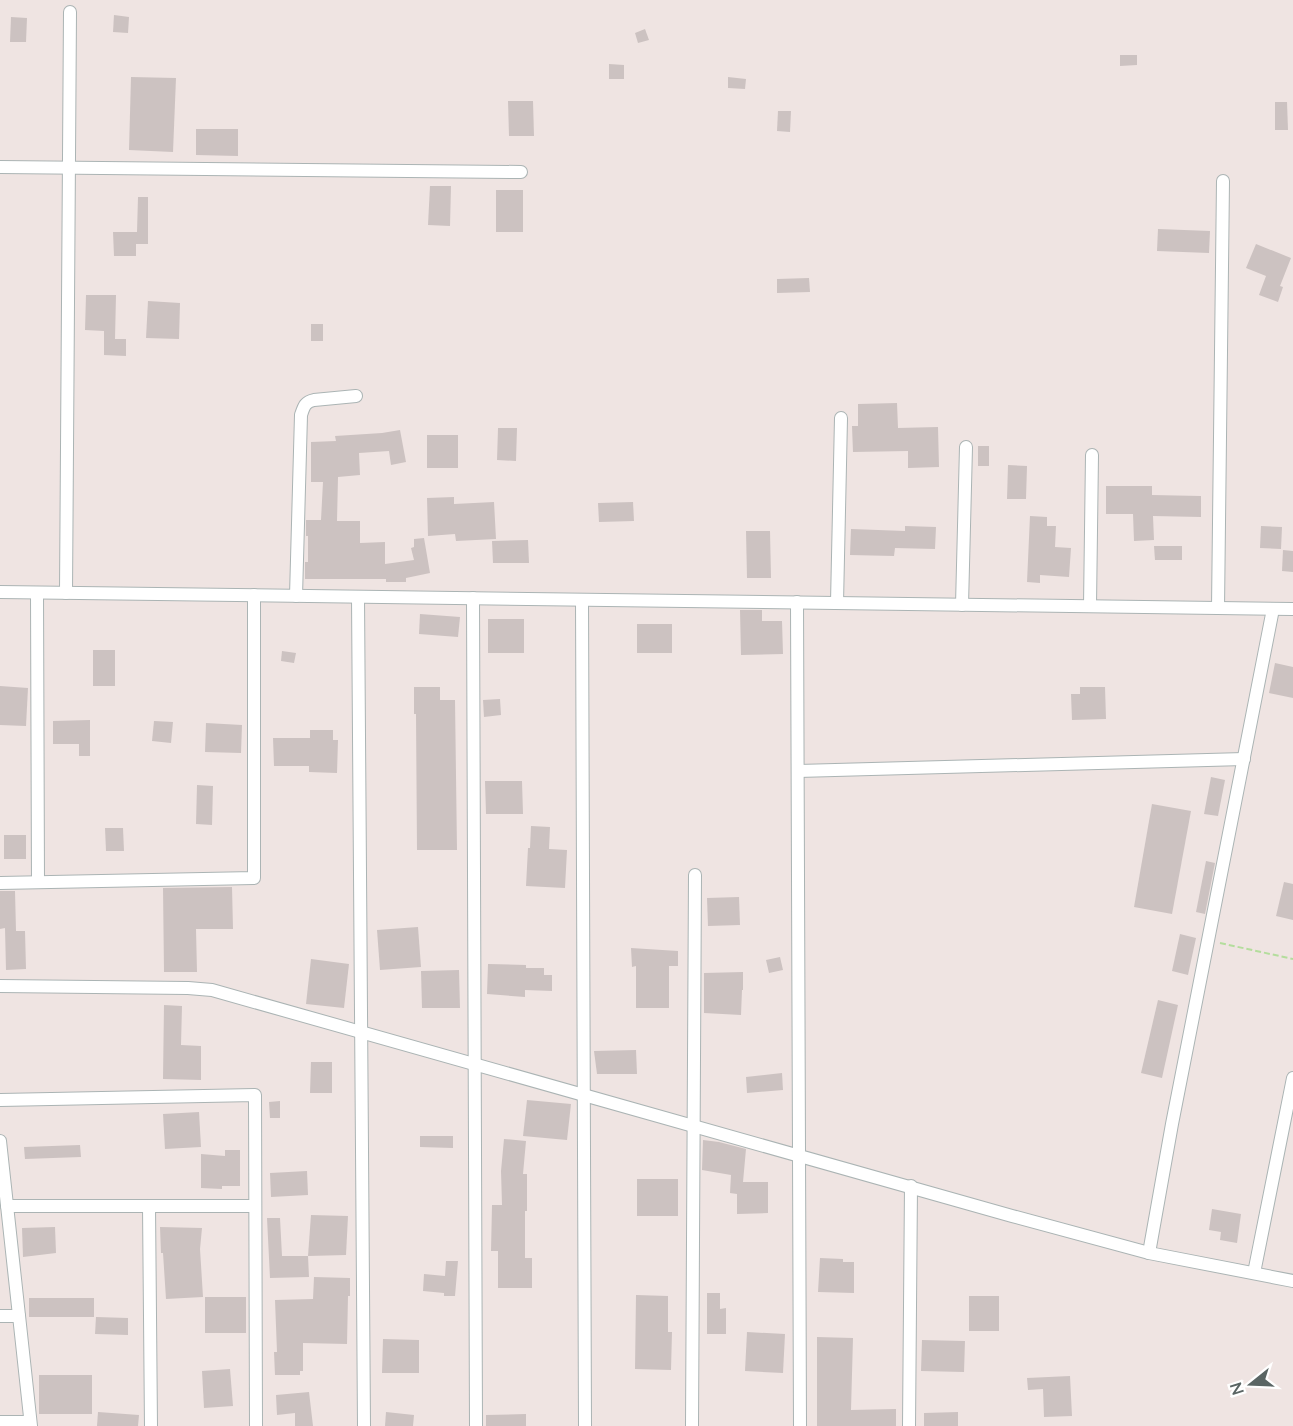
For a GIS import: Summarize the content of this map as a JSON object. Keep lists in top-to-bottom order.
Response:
{
  "north": "left"
}
